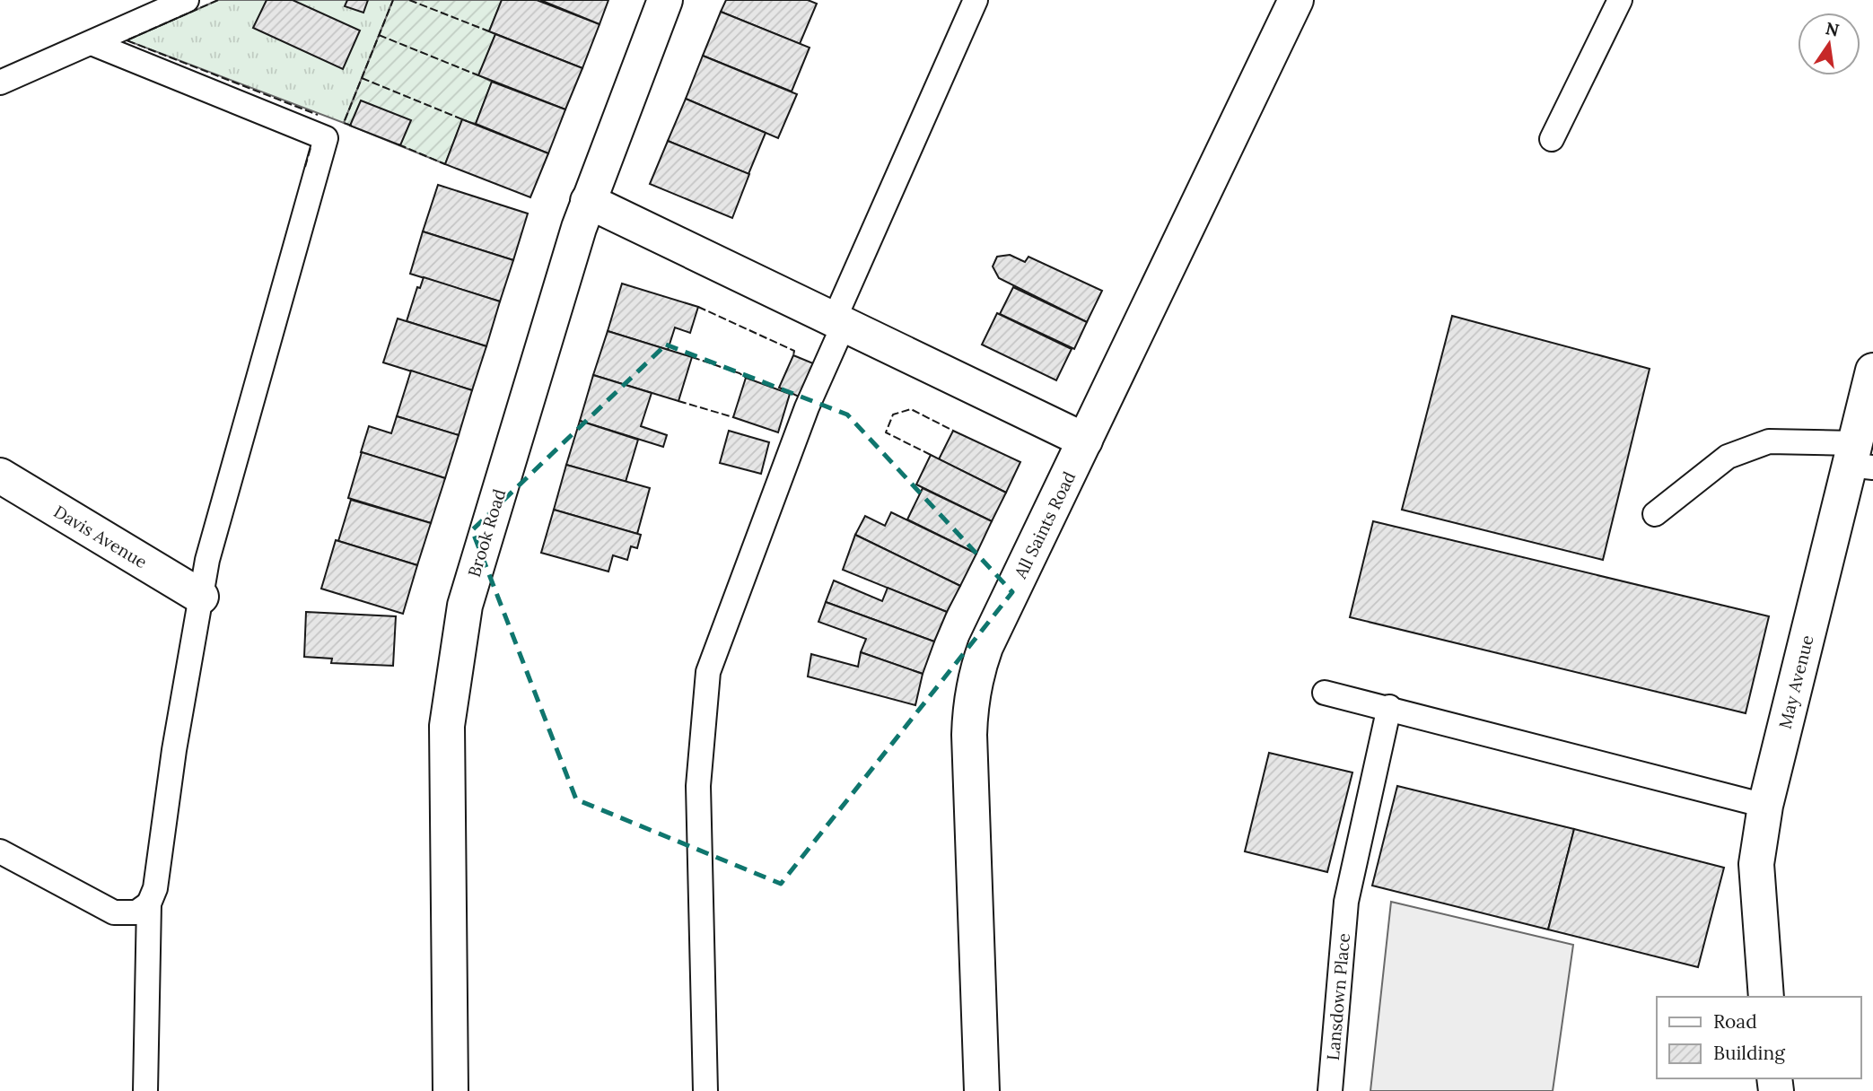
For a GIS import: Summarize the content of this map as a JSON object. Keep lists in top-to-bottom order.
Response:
{
  "streets": {
    "street": [
      "All Saints Road",
      "Brook Road",
      "Davis Avenue",
      "May Avenue"
    ],
    "lane": ["Lansdown Place"]
  },
  "legend": ["Road", "Building"],
  "north": "top"
}
